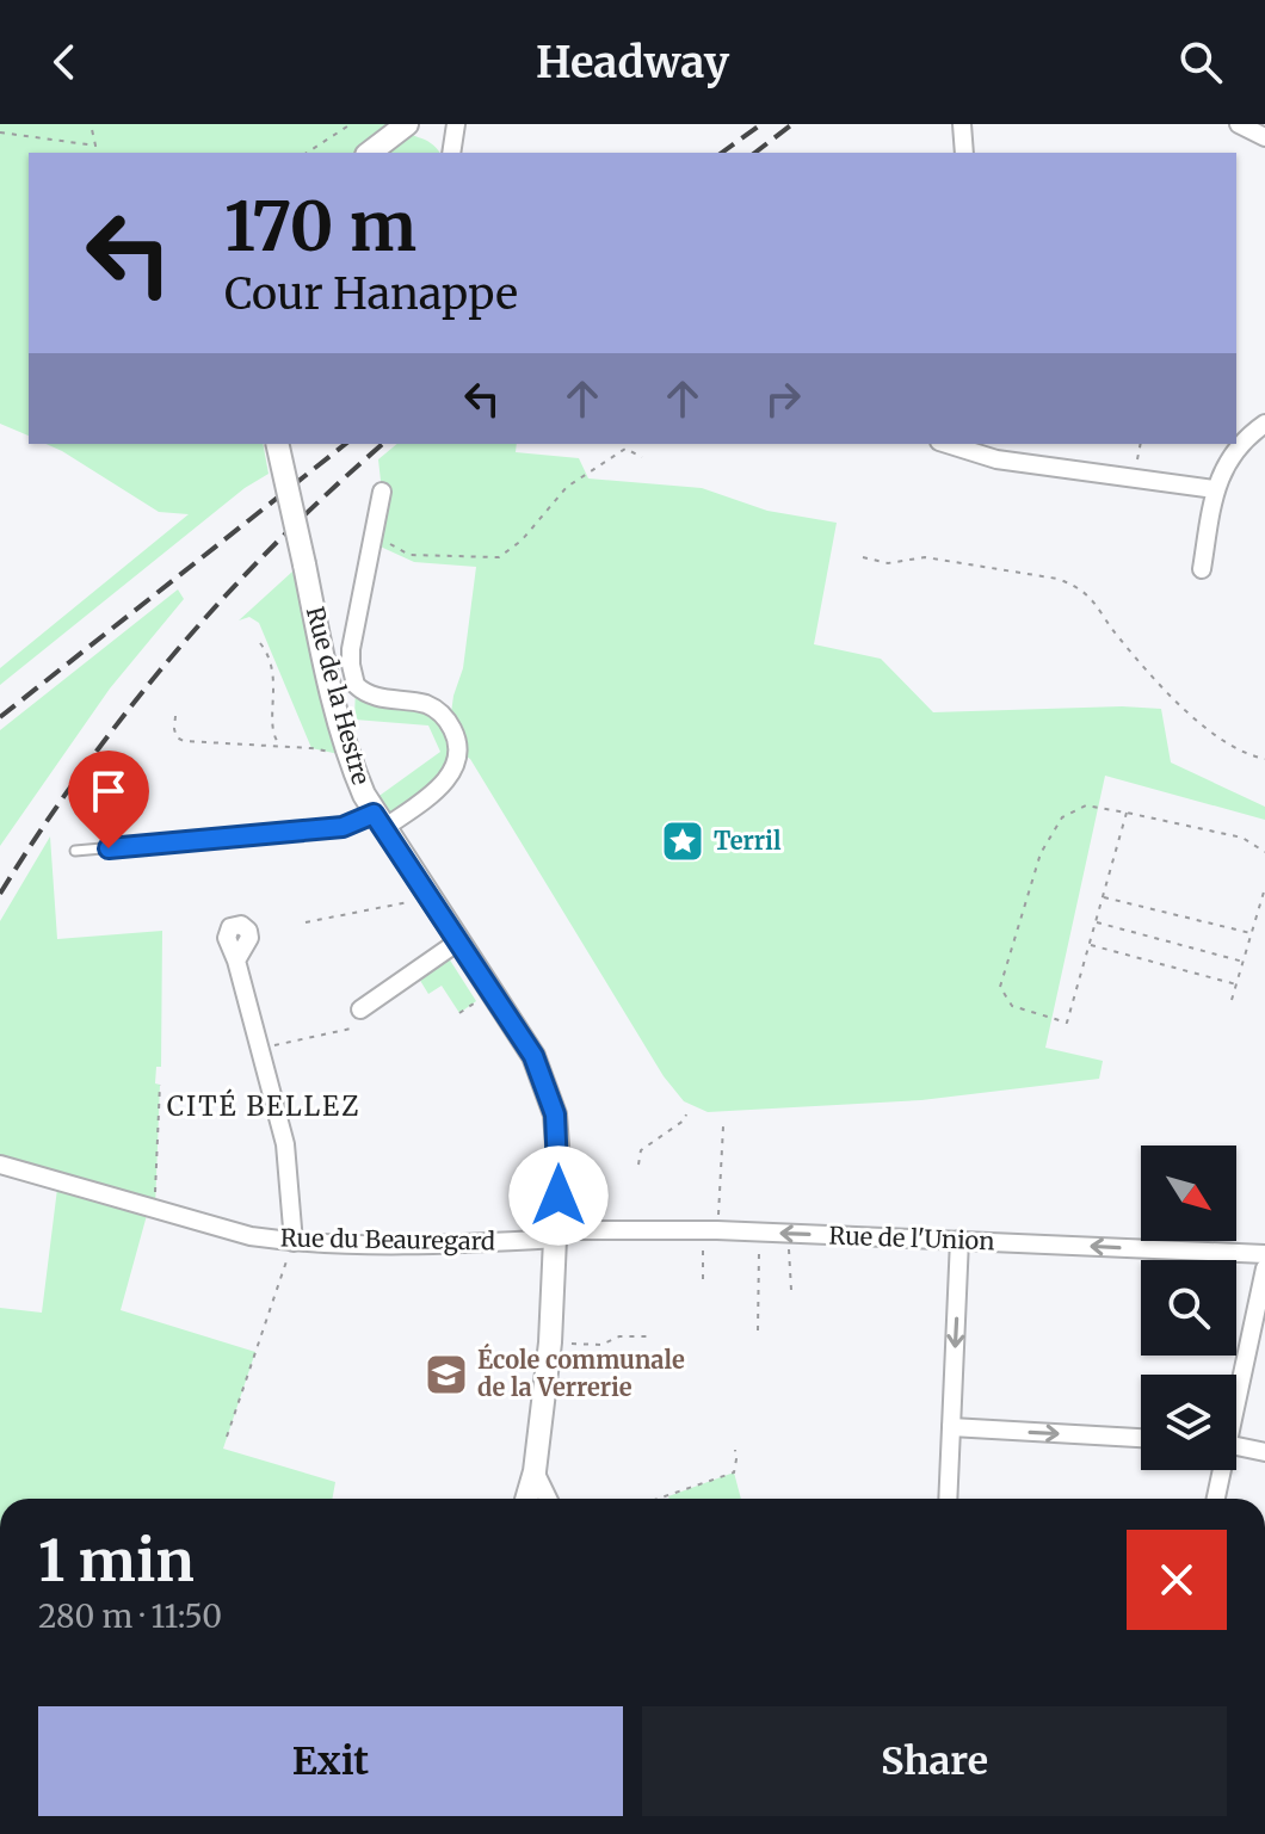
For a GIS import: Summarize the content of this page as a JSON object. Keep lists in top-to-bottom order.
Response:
{
  "streets": {
    "street": ["Rue de la Hestre", "Rue de l'Union", "Rue du Beauregard"]
  },
  "crossings": [
    ["Rue de la Hestre", "Rue de l'Union"],
    ["Rue de la Hestre", "Rue du Beauregard"],
    ["Rue de l'Union", "Rue du Beauregard"]
  ],
  "one_way": ["Rue de l'Union"],
  "districts": ["CITÉ BELLEZ"],
  "places": {
    "place": ["Terril"],
    "school or university": ["École communale de la Verrerie"]
  },
  "north": "bottom right",
  "page": {
    "header": "Headway",
    "turn": ["170 m", "Cour Hanappe"],
    "heading": ["1 min", "280 m · 11:50"],
    "buttons": ["Exit", "Share"]
  }
}
